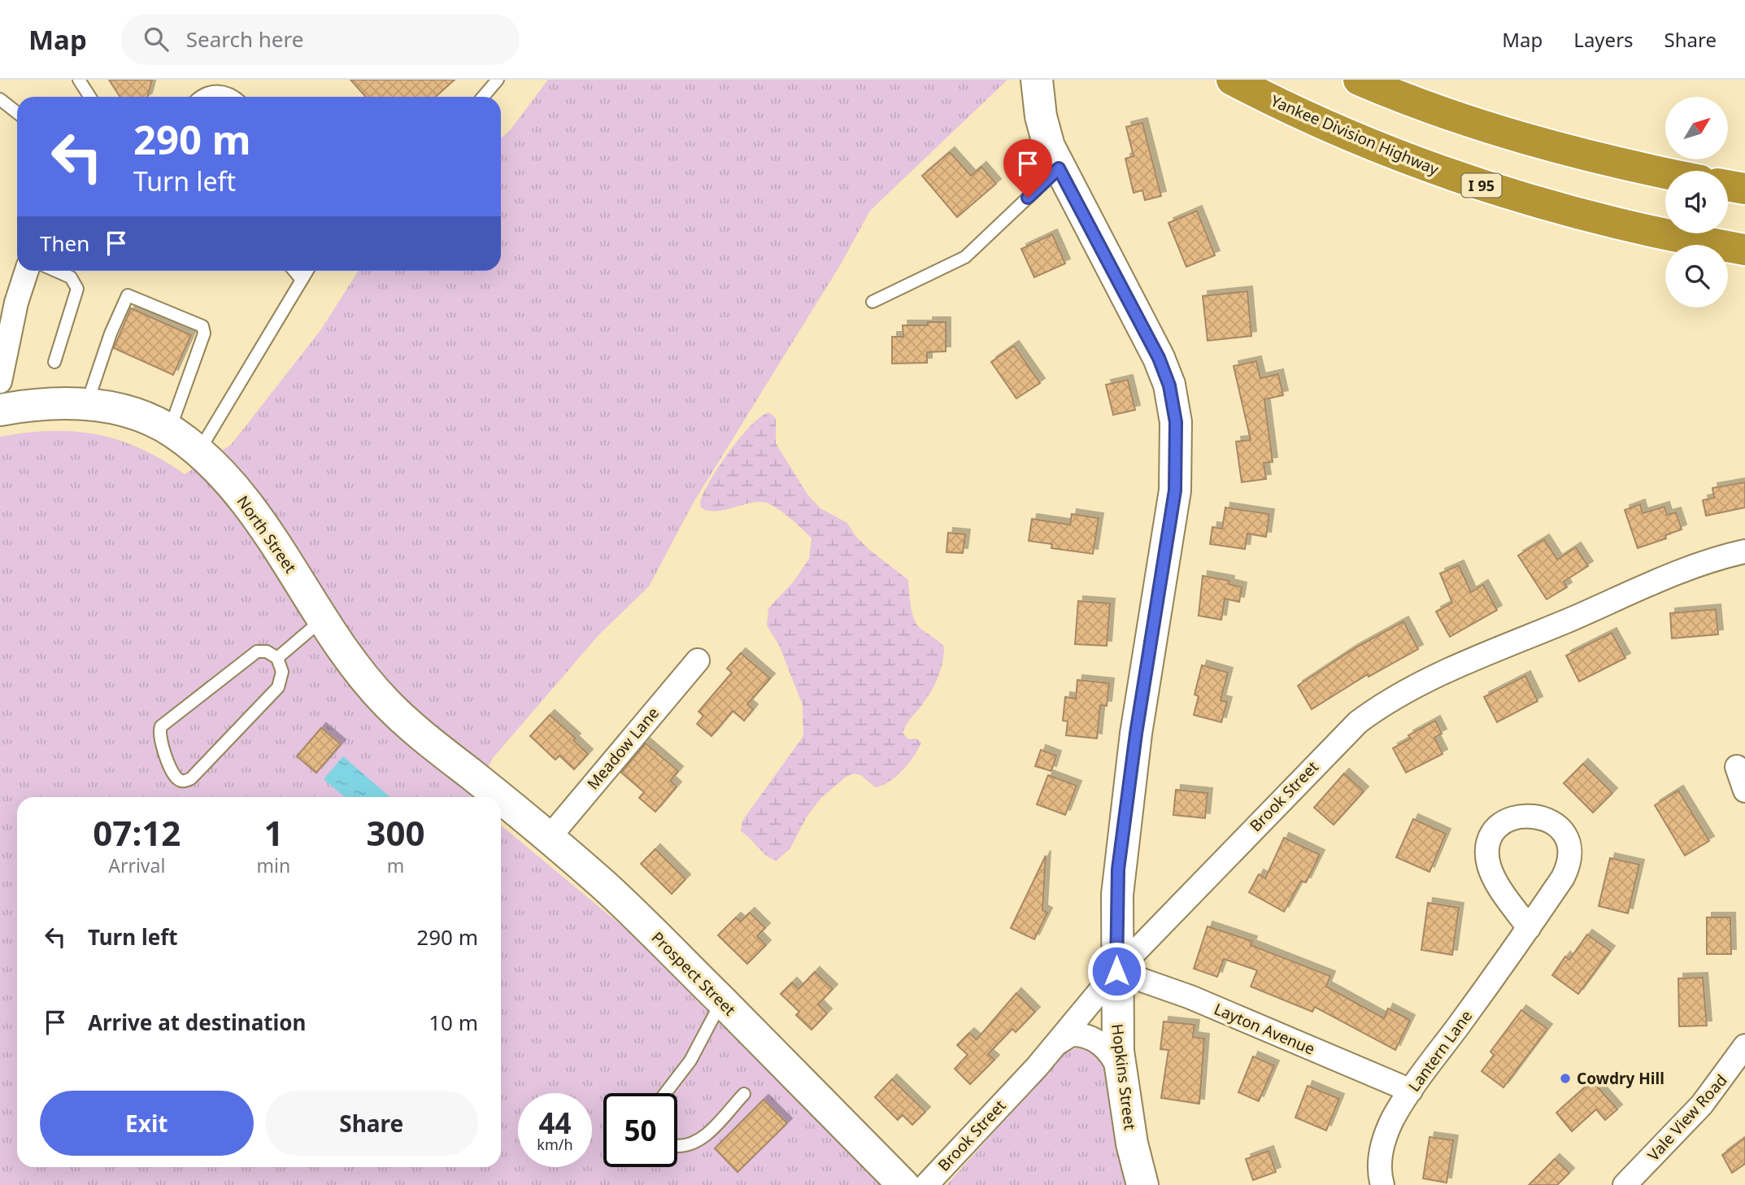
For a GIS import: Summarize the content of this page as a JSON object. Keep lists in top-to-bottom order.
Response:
{
  "streets": {
    "highway": ["Yankee Division Highway", "I 95"],
    "main road": ["North Street", "Prospect Street", "Hopkins Street"],
    "street": [
      "Meadow Lane",
      "Brook Street",
      "Layton Avenue",
      "Lantern Lane",
      "Vale View Road"
    ]
  },
  "crossings": [
    ["North Street", "Prospect Street"],
    ["Meadow Lane", "Prospect Street"],
    ["Brook Street", "Layton Avenue"],
    ["Brook Street", "Hopkins Street"],
    ["Layton Avenue", "Lantern Lane"],
    ["Layton Avenue", "Hopkins Street"]
  ],
  "places": ["Cowdry Hill"],
  "north": "top right",
  "page": {
    "header": "Map",
    "search": "Search here",
    "nav": ["Map", "Layers", "Share"],
    "turn": ["290 m", "Turn left"],
    "then": "Then",
    "eta": [
      "07:12",
      "Arrival",
      "1",
      "min",
      "300",
      "m"
    ],
    "list": [
      {
        "name": "Turn left",
        "value": "290 m"
      },
      {
        "name": "Arrive at destination",
        "value": "10 m"
      }
    ],
    "buttons": ["Exit", "Share"],
    "speed": "44 km/h",
    "limit": "50"
  }
}
